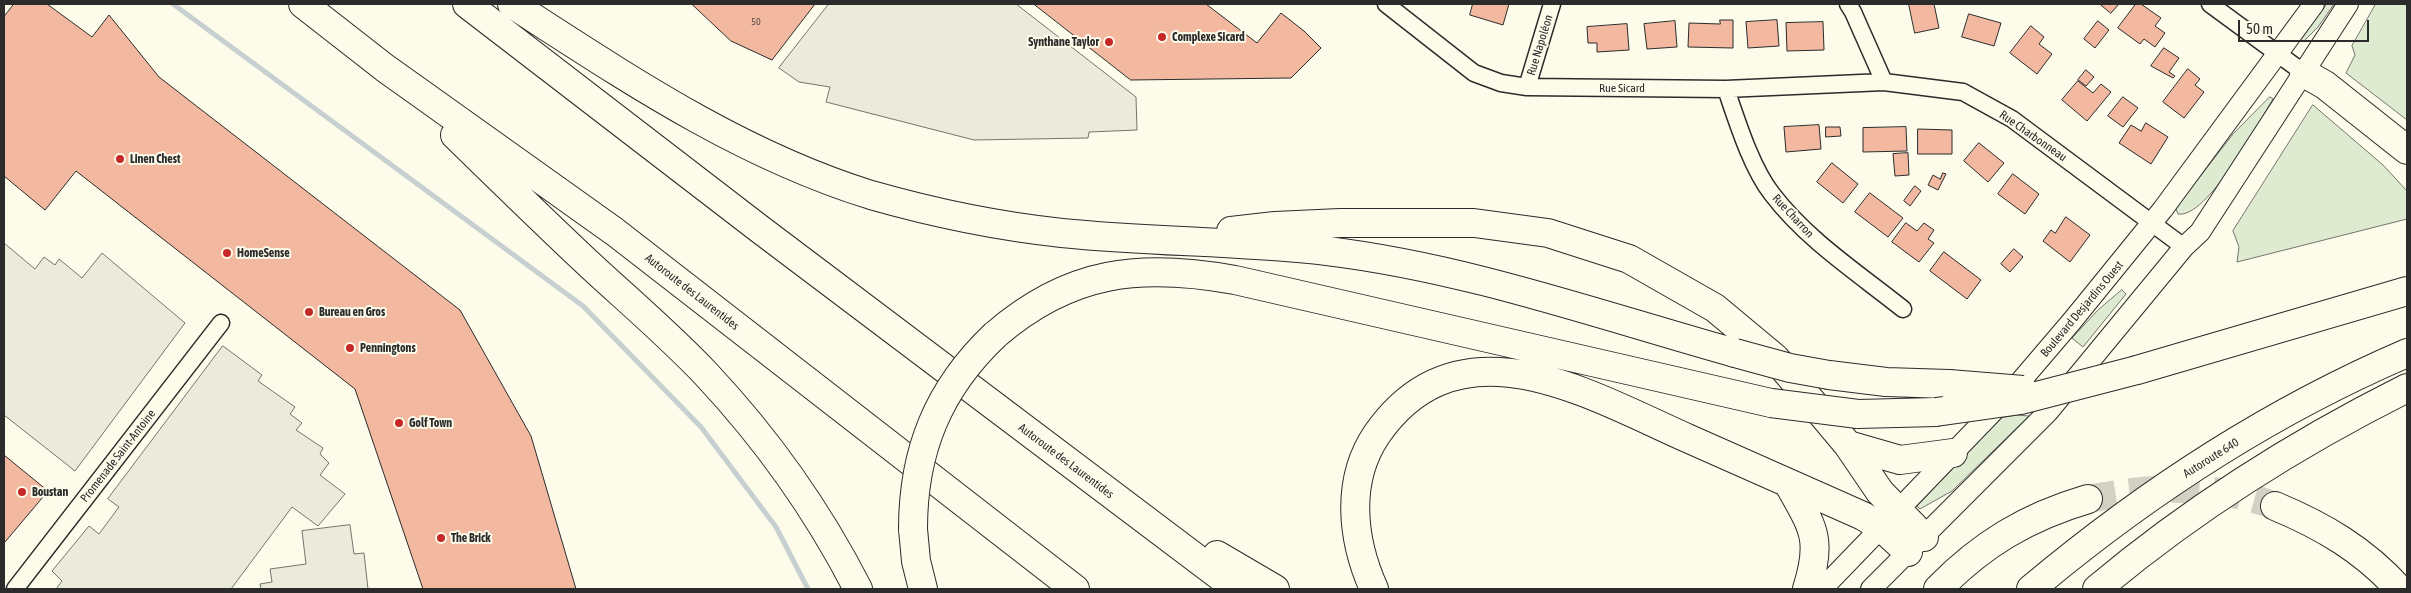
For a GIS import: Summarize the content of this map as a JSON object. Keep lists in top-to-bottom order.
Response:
{
  "streets": {
    "highway": ["Autoroute des Laurentides", "Autoroute 640"],
    "street": [
      "Rue Napoléon",
      "Rue Sicard",
      "Rue Charbonneau",
      "Rue Charron",
      "Boulevard Desjardins Ouest",
      "Promenade Saint-Antoine"
    ]
  },
  "crossings": [
    ["Rue Napoléon", "Rue Sicard"],
    ["Rue Sicard", "Rue Charbonneau"],
    ["Rue Sicard", "Rue Charron"],
    ["Rue Charbonneau", "Boulevard Desjardins Ouest"]
  ],
  "places": [
    "Complexe Sicard",
    "Synthane Taylor",
    "Linen Chest",
    "HomeSense",
    "Bureau en Gros",
    "Penningtons",
    "Golf Town",
    "Boustan",
    "The Brick"
  ],
  "house_numbers": ["50"],
  "scale_bar": "50 m"
}
